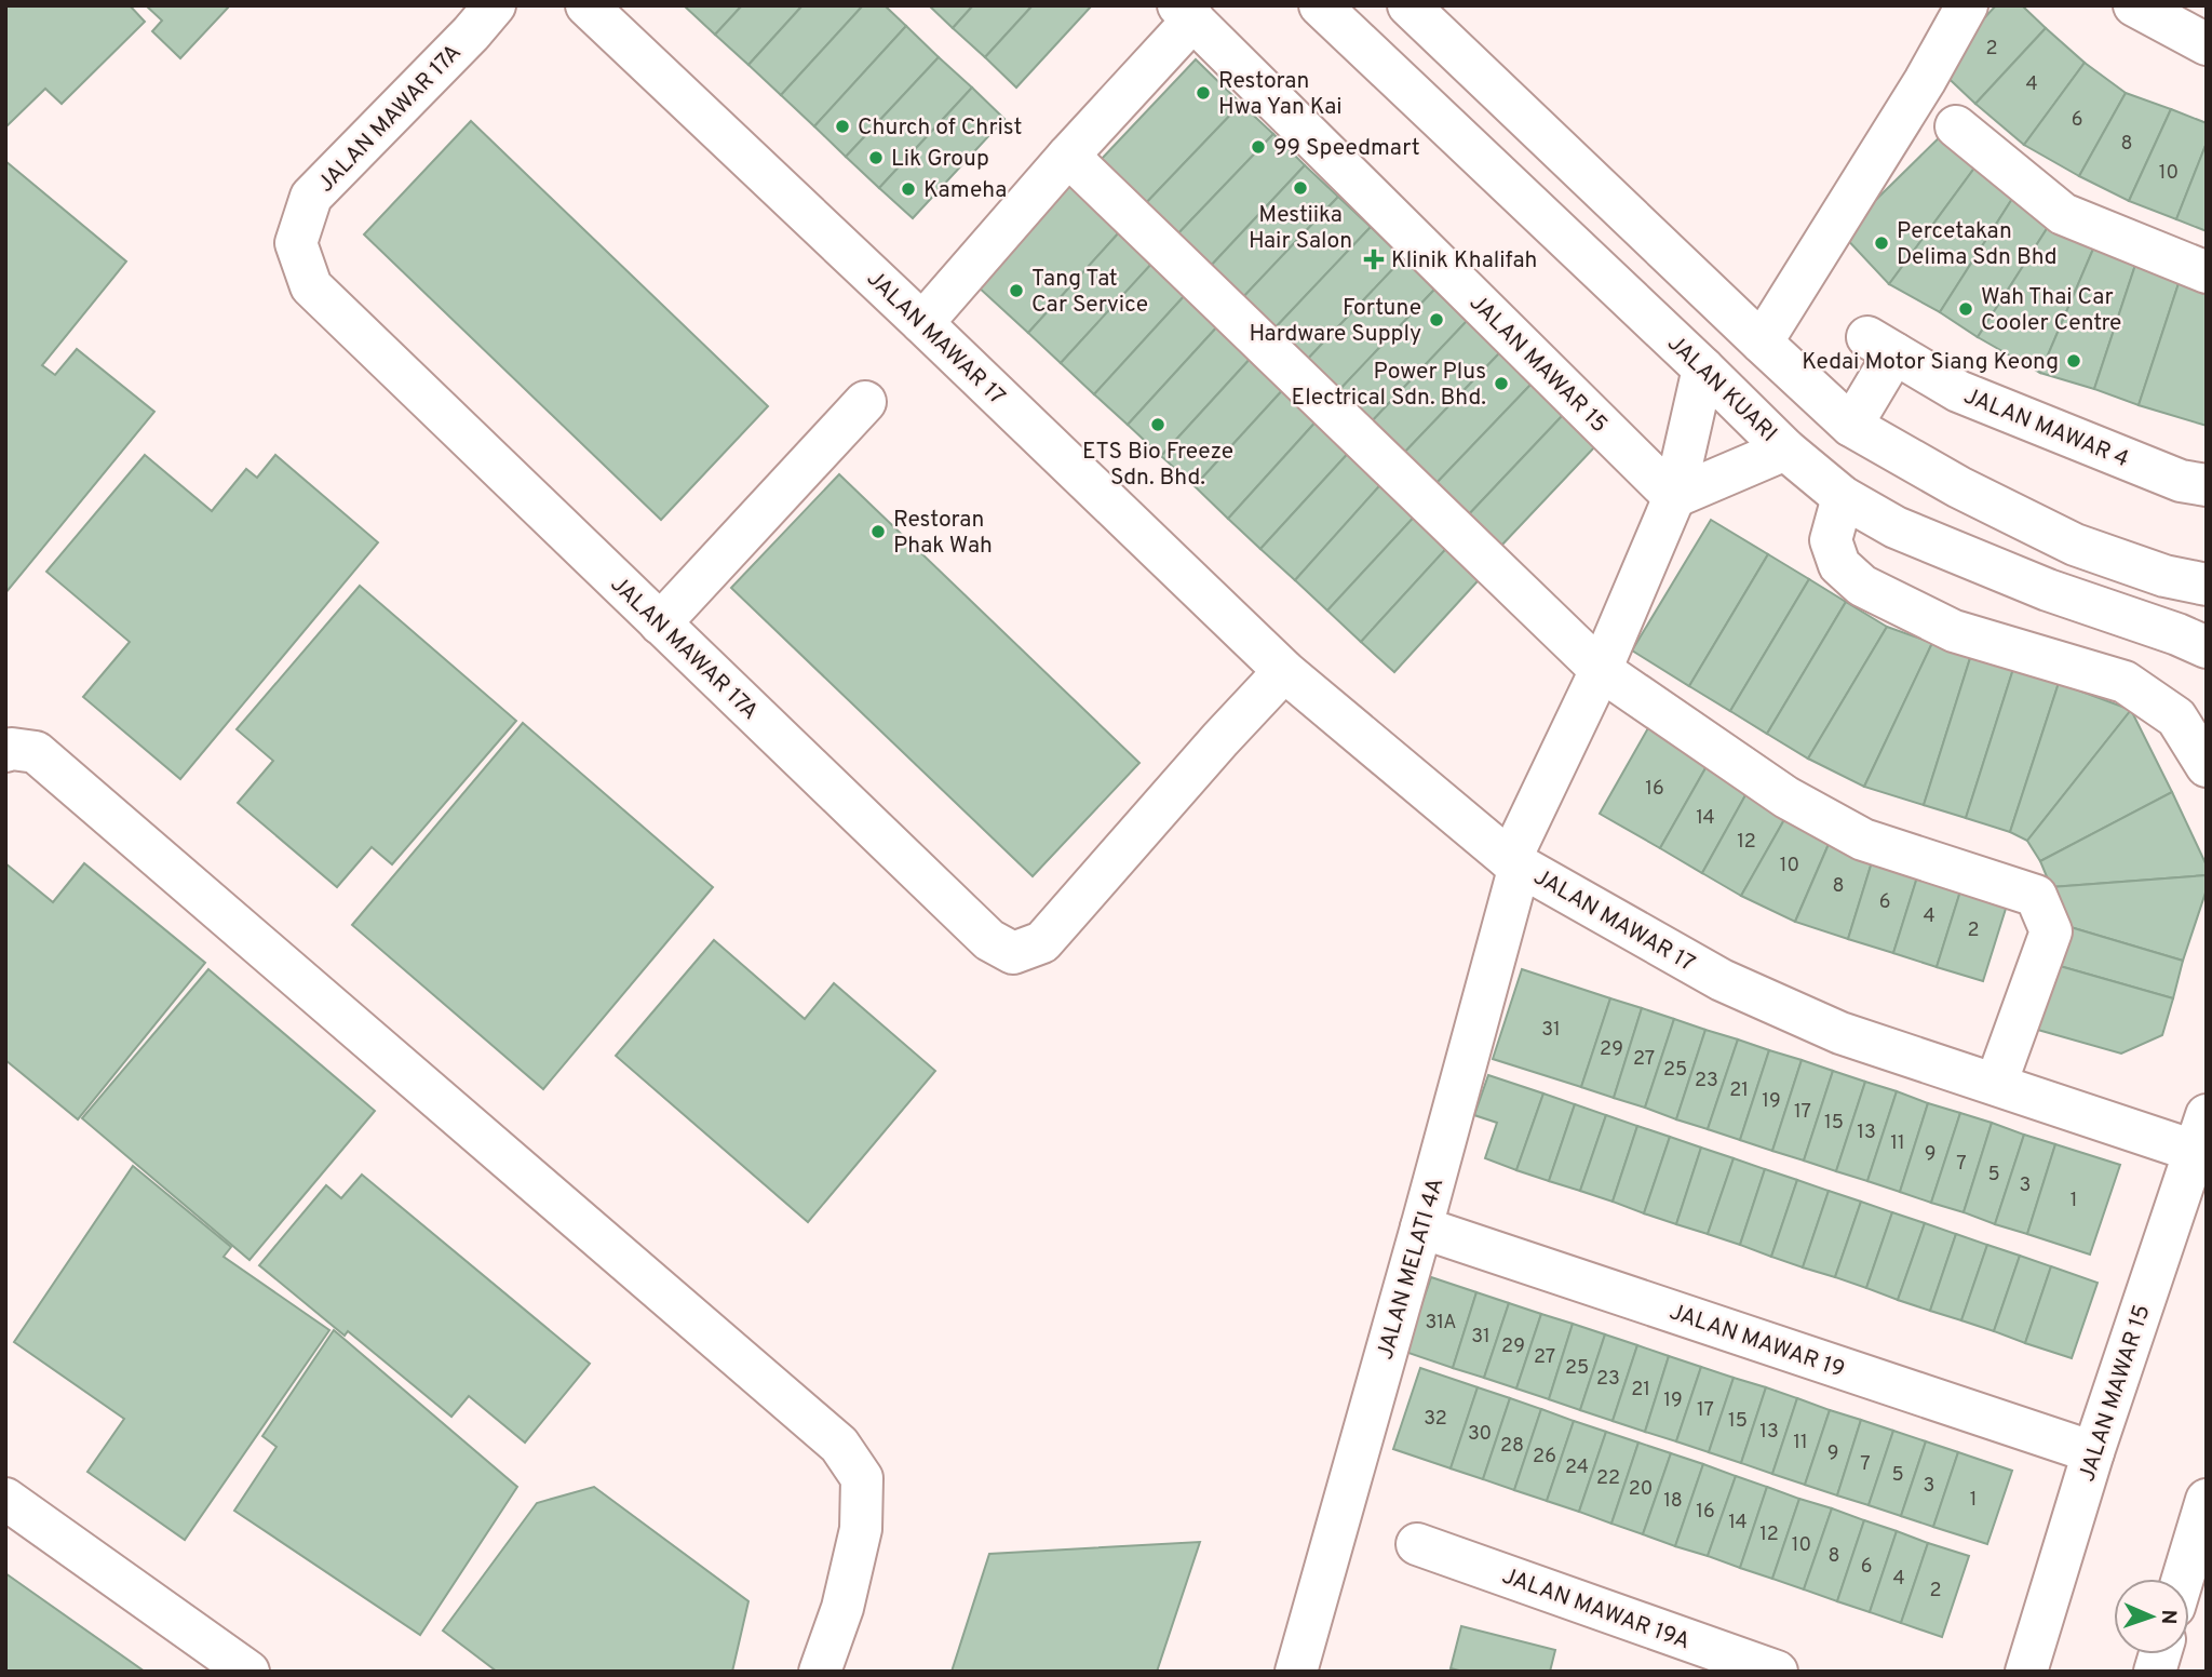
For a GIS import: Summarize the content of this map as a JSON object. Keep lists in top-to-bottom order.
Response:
{
  "streets": {
    "street": [
      "JALAN MAWAR 17A",
      "JALAN MAWAR 17",
      "JALAN MAWAR 15",
      "JALAN KUARI",
      "JALAN MAWAR 4",
      "JALAN MELATI 4A",
      "JALAN MAWAR 19",
      "JALAN MAWAR 19A"
    ]
  },
  "crossings": [
    ["JALAN MAWAR 17A", "JALAN MAWAR 17"],
    ["JALAN MAWAR 17", "JALAN MAWAR 15"],
    ["JALAN MAWAR 17", "JALAN KUARI"],
    ["JALAN MAWAR 17", "JALAN MELATI 4A"],
    ["JALAN MAWAR 15", "JALAN MAWAR 19"],
    ["JALAN MELATI 4A", "JALAN MAWAR 19"]
  ],
  "places": {
    "other": [
      "Restoran Hwa Yan Kai",
      "Church of Christ",
      "99 Speedmart",
      "Lik Group",
      "Mestiika Hair Salon",
      "Kameha",
      "Percetakan Delima Sdn Bhd",
      "Tang Tat Car Service",
      "Wah Thai Car Cooler Centre",
      "Fortune Hardware Supply",
      "Kedai Motor Siang Keong",
      "Power Plus Electrical Sdn. Bhd.",
      "ETS Bio Freeze Sdn. Bhd.",
      "Restoran Phak Wah"
    ],
    "health": ["Klinik Khalifah"]
  },
  "house_numbers": [
    "2",
    "4",
    "6",
    "8",
    "10",
    "16",
    "14",
    "12",
    "10",
    "8",
    "6",
    "4",
    "2",
    "31",
    "29",
    "27",
    "25",
    "23",
    "21",
    "19",
    "17",
    "15",
    "13",
    "11",
    "9",
    "7",
    "5",
    "3",
    "1",
    "31A",
    "31",
    "29",
    "27",
    "25",
    "23",
    "21",
    "19",
    "17",
    "32",
    "15",
    "13",
    "30",
    "11",
    "28",
    "9",
    "26",
    "7",
    "24",
    "5",
    "22",
    "3",
    "20",
    "1",
    "18",
    "16",
    "14",
    "12",
    "10",
    "8",
    "6",
    "4",
    "2"
  ],
  "north": "right"
}
